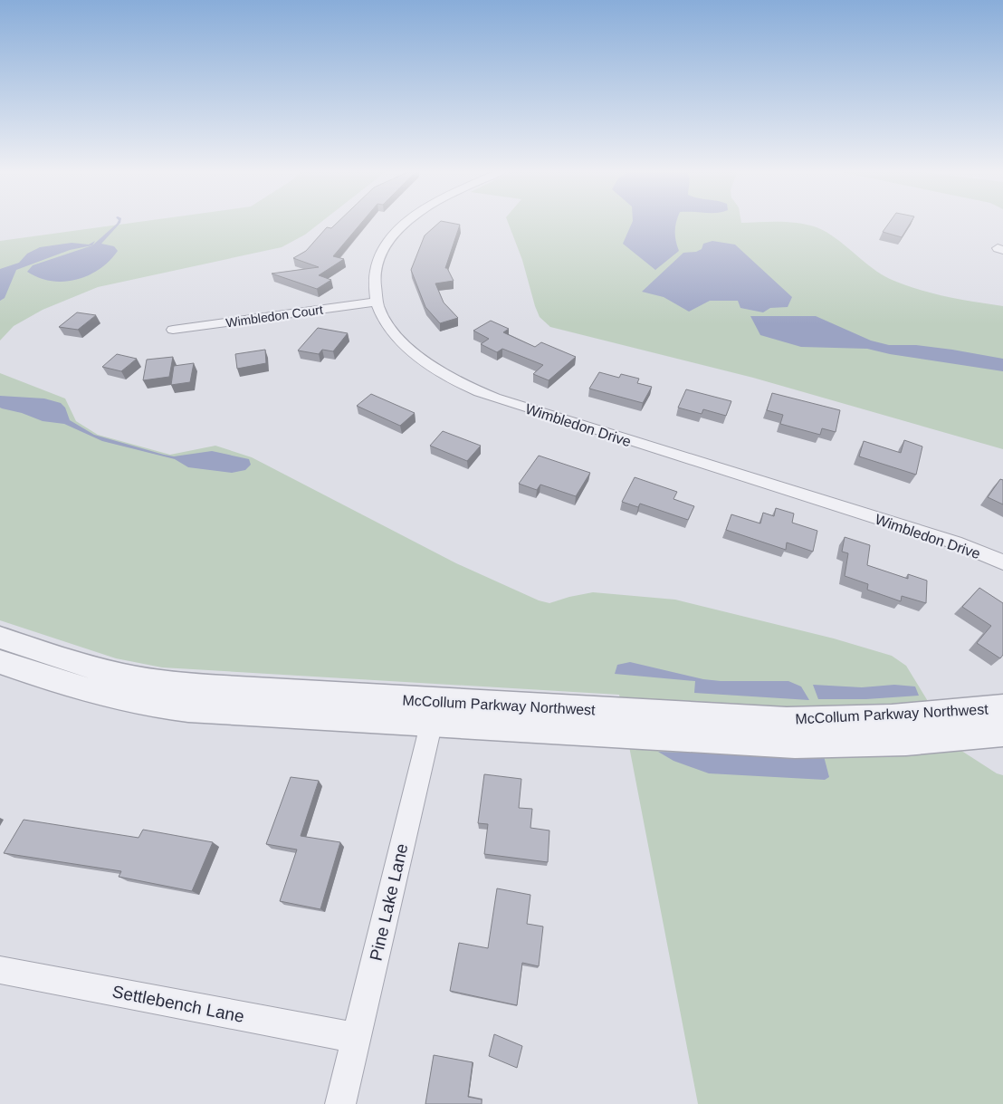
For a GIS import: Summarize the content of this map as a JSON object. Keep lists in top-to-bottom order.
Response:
{
  "streets": {
    "street": [
      "Wimbledon Court",
      "Wimbledon Drive",
      "McCollum Parkway Northwest",
      "Pine Lake Lane",
      "Settlebench Lane"
    ]
  },
  "crossings": [
    ["Wimbledon Court", "Wimbledon Drive"],
    ["McCollum Parkway Northwest", "Pine Lake Lane"],
    ["Pine Lake Lane", "Settlebench Lane"]
  ]
}
